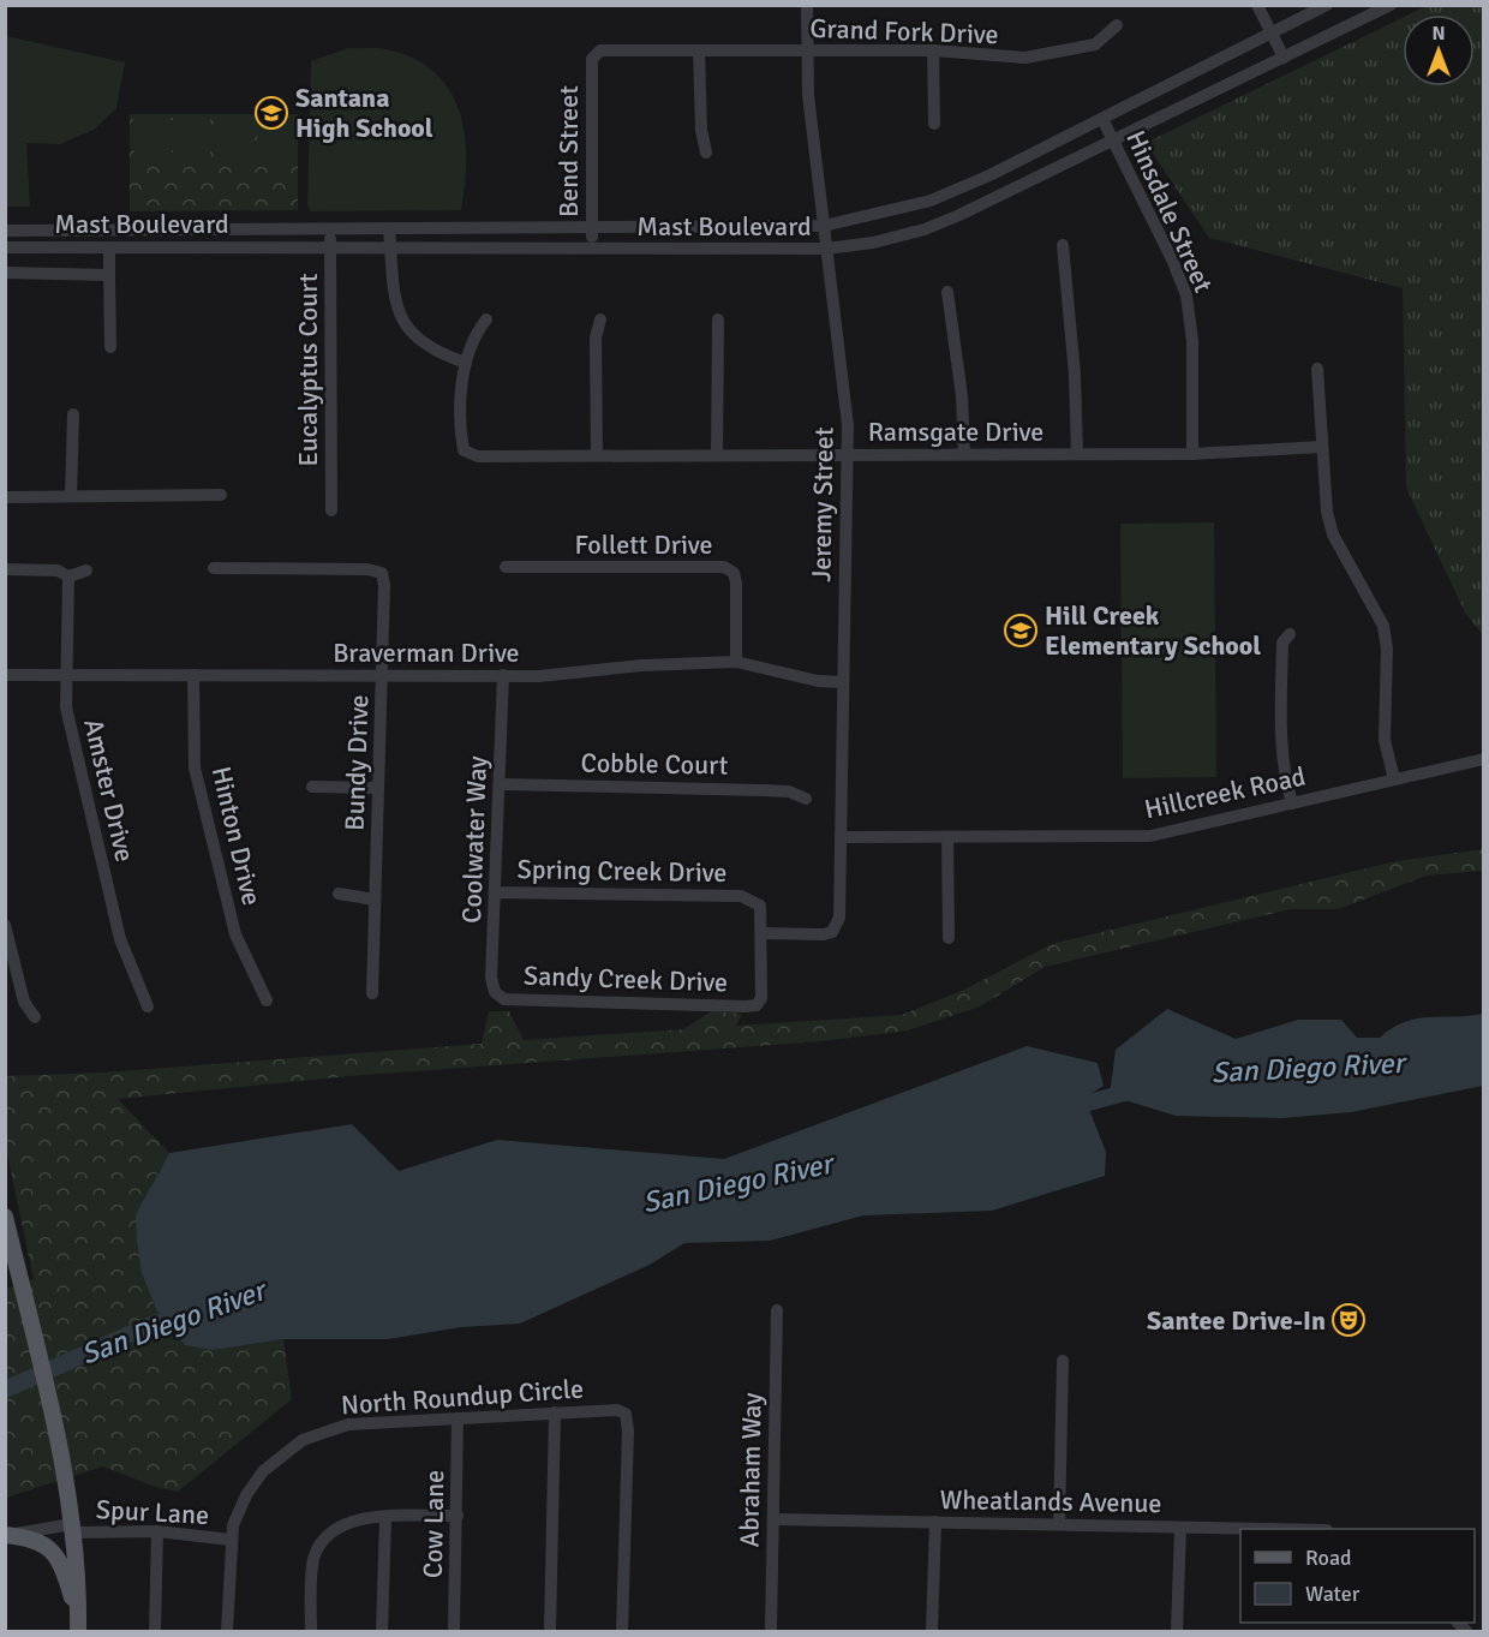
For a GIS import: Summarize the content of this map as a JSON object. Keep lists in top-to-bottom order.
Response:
{
  "streets": {
    "street": [
      "Grand Fork Drive",
      "Bend Street",
      "Hinsdale Street",
      "Mast Boulevard",
      "Eucalyptus Court",
      "Ramsgate Drive",
      "Jeremy Street",
      "Follett Drive",
      "Braverman Drive",
      "Bundy Drive",
      "Cobble Court",
      "Amster Drive",
      "Hillcreek Road",
      "Hinton Drive",
      "Coolwater Way",
      "Spring Creek Drive",
      "Sandy Creek Drive",
      "North Roundup Circle",
      "Abraham Way",
      "Wheatlands Avenue",
      "Spur Lane",
      "Cow Lane"
    ]
  },
  "crossings": [
    ["Grand Fork Drive", "Bend Street"],
    ["Grand Fork Drive", "Jeremy Street"],
    ["Bend Street", "Mast Boulevard"],
    ["Hinsdale Street", "Mast Boulevard"],
    ["Hinsdale Street", "Ramsgate Drive"],
    ["Mast Boulevard", "Eucalyptus Court"],
    ["Mast Boulevard", "Jeremy Street"],
    ["Ramsgate Drive", "Jeremy Street"],
    ["Jeremy Street", "Braverman Drive"],
    ["Jeremy Street", "Hillcreek Road"],
    ["Jeremy Street", "Spring Creek Drive"],
    ["Jeremy Street", "Sandy Creek Drive"],
    ["Follett Drive", "Braverman Drive"],
    ["Braverman Drive", "Bundy Drive"],
    ["Braverman Drive", "Amster Drive"],
    ["Braverman Drive", "Hinton Drive"],
    ["Braverman Drive", "Coolwater Way"],
    ["Cobble Court", "Coolwater Way"],
    ["Coolwater Way", "Spring Creek Drive"],
    ["Coolwater Way", "Sandy Creek Drive"],
    ["Spring Creek Drive", "Sandy Creek Drive"],
    ["North Roundup Circle", "Spur Lane"],
    ["North Roundup Circle", "Cow Lane"],
    ["Abraham Way", "Wheatlands Avenue"]
  ],
  "water": ["San Diego River"],
  "places": {
    "school or university": ["Santana High School", "Hill Creek Elementary School"],
    "theatre": ["Santee Drive-In"]
  },
  "legend": ["Road", "Water"],
  "north": "top"
}
